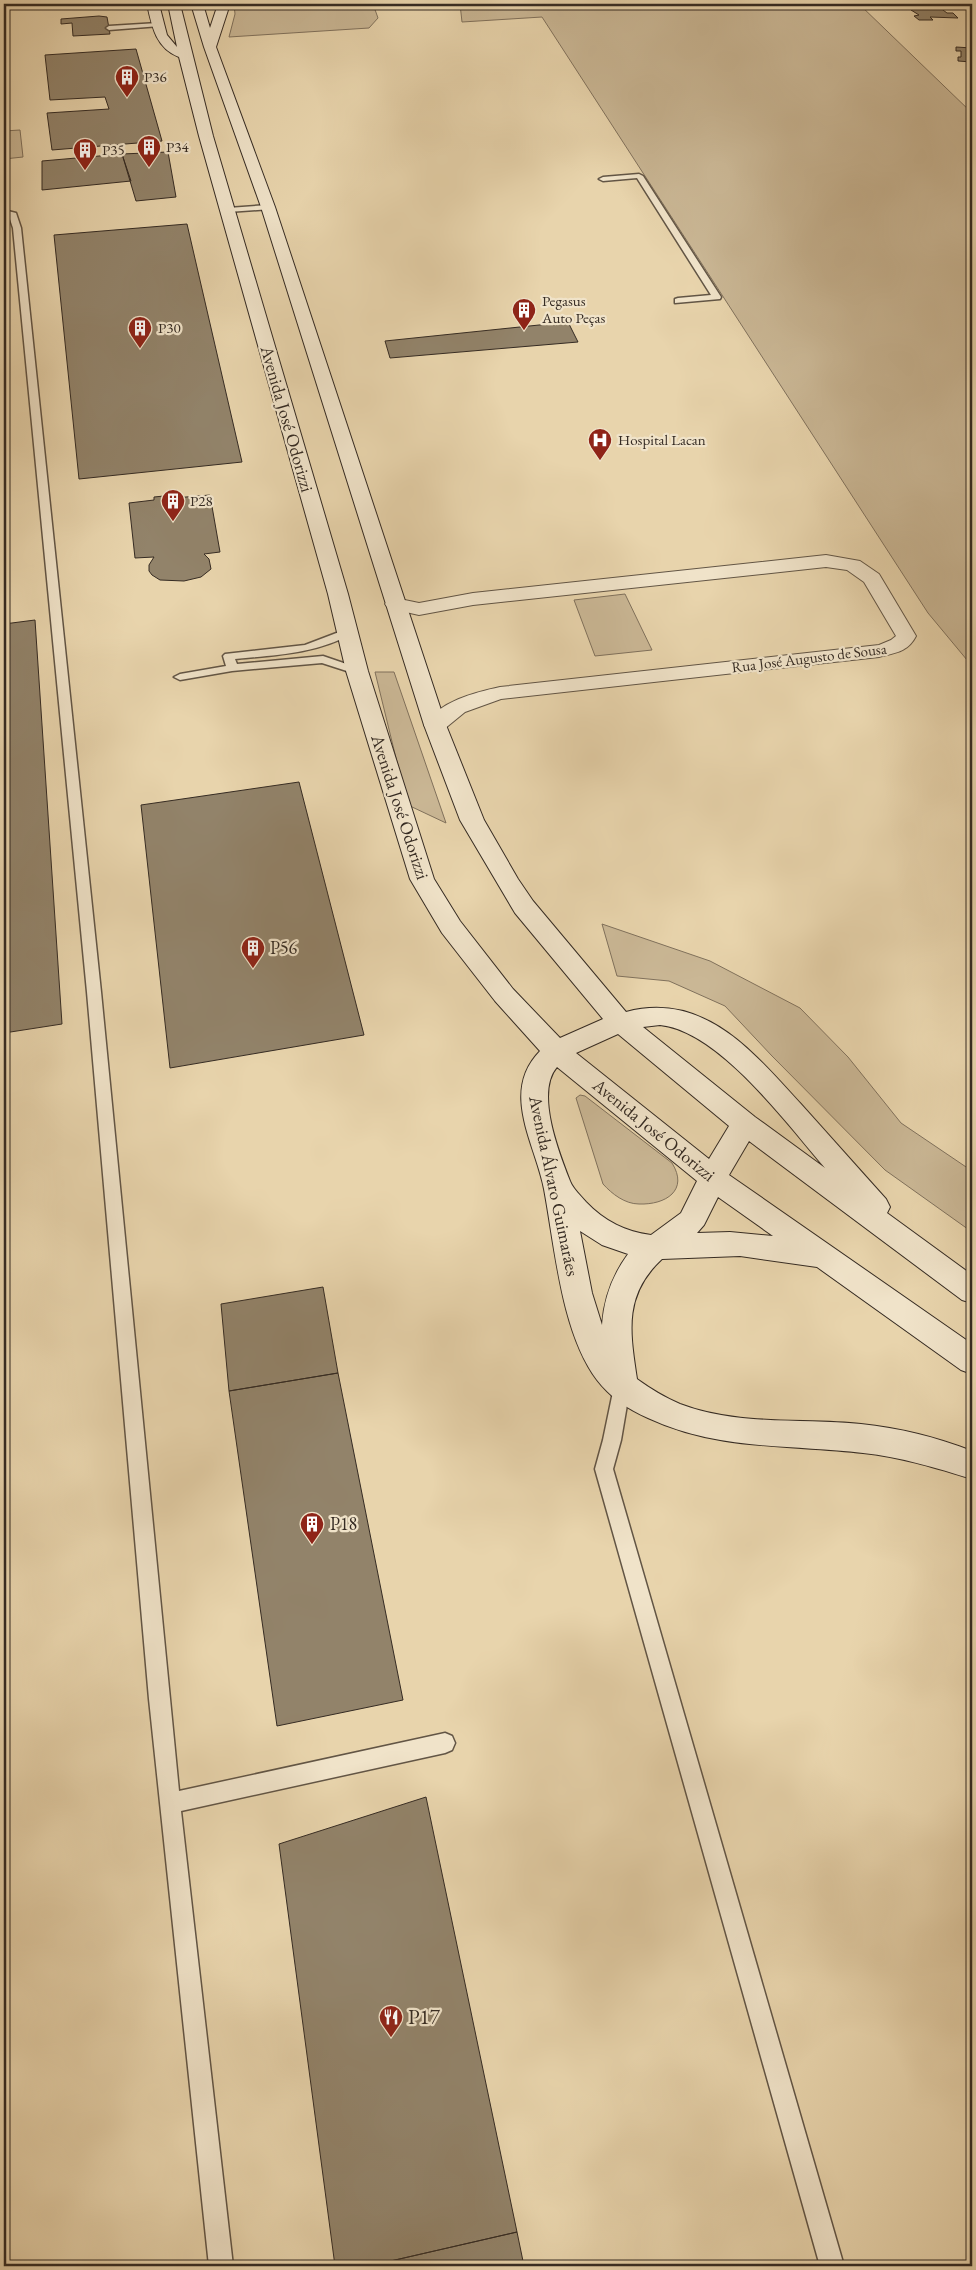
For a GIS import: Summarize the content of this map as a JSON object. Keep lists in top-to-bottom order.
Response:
{
  "streets": {
    "main road": ["Avenida José Odorizzi", "Rua José Augusto de Sousa", "Avenida Álvaro Guimarães"]
  },
  "crossings": [
    ["Avenida José Odorizzi", "Avenida Álvaro Guimarães"]
  ],
  "places": {
    "building": [
      "P36",
      "P34",
      "P35",
      "Pegasus Auto Peças",
      "P30",
      "P28",
      "P56",
      "P18"
    ],
    "hospital": ["Hospital Lacan"],
    "restaurant": ["P17"]
  }
}
